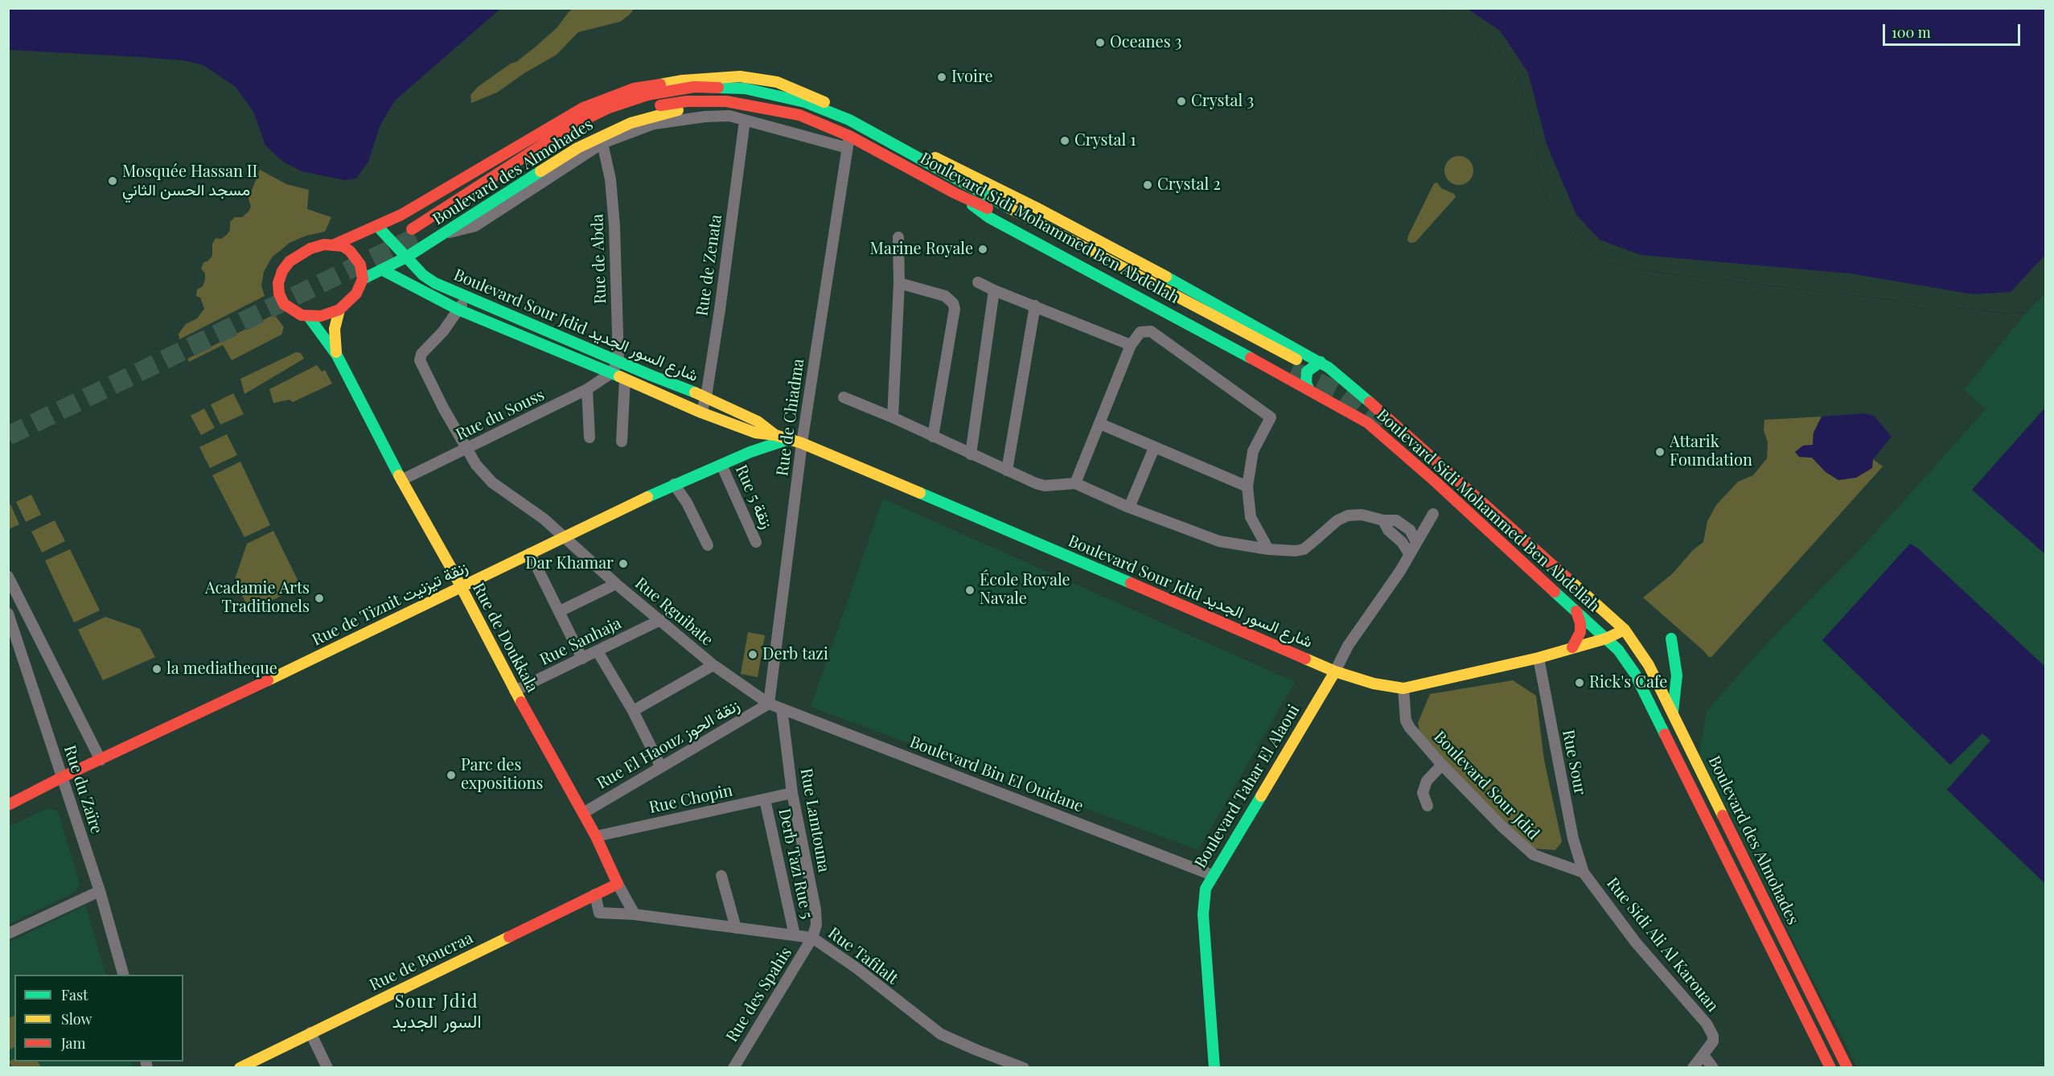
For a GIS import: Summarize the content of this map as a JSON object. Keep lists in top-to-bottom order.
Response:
{
  "streets": {
    "main road": [
      "Boulevard des Almohades",
      "Boulevard Sidi Mohammed Ben Abdellah",
      "Boulevard Sour Jdid شارع السور الجديد",
      "Rue de Tiznit زنقة تيزنيت",
      "Rue de Doukkala",
      "Boulevard Tahar El Alaoui",
      "Rue de Boucraa"
    ],
    "street": [
      "Rue de Abda",
      "Rue de Zenata",
      "Rue du Souss",
      "Rue de Chiadma",
      "Rue 5 زنقة",
      "Rue Rguibate",
      "Rue Sanhaja",
      "Rue El Haouz زنقة الحوز",
      "Rue Sour",
      "Boulevard Bin El Ouidane",
      "Boulevard Sour Jdid",
      "Rue du Zaïre",
      "Rue Chopin",
      "Rue Lamtouna",
      "Derb Tazi Rue 5",
      "Rue Sidi Ali Al Karouan",
      "Rue Tafilalt",
      "Rue des Spahis"
    ]
  },
  "crossings": [
    ["Boulevard des Almohades", "Boulevard Sidi Mohammed Ben Abdellah"],
    ["Boulevard des Almohades", "Boulevard Sour Jdid شارع السور الجديد"],
    ["Boulevard des Almohades", "Rue de Doukkala"],
    ["Boulevard Sidi Mohammed Ben Abdellah", "Boulevard Sour Jdid شارع السور الجديد"],
    ["Boulevard Sidi Mohammed Ben Abdellah", "Rue de Chiadma"],
    ["Rue de Abda", "Boulevard Sour Jdid شارع السور الجديد"],
    ["Rue de Zenata", "Boulevard Sour Jdid شارع السور الجديد"],
    ["Boulevard Sour Jdid شارع السور الجديد", "Rue du Souss"],
    ["Boulevard Sour Jdid شارع السور الجديد", "Rue de Chiadma"],
    ["Boulevard Sour Jdid شارع السور الجديد", "Rue de Tiznit زنقة تيزنيت"],
    ["Boulevard Sour Jdid شارع السور الجديد", "Rue Rguibate"],
    ["Boulevard Sour Jdid شارع السور الجديد", "Rue Sour"],
    ["Boulevard Sour Jdid شارع السور الجديد", "Boulevard Sour Jdid"],
    ["Boulevard Sour Jdid شارع السور الجديد", "Boulevard Tahar El Alaoui"],
    ["Rue du Souss", "Rue Rguibate"],
    ["Rue du Souss", "Rue de Doukkala"],
    ["Rue de Chiadma", "Rue Rguibate"],
    ["Rue de Chiadma", "Rue El Haouz زنقة الحوز"],
    ["Rue de Chiadma", "Boulevard Bin El Ouidane"],
    ["Rue 5 زنقة", "Rue de Tiznit زنقة تيزنيت"],
    ["Rue de Tiznit زنقة تيزنيت", "Rue Rguibate"],
    ["Rue de Tiznit زنقة تيزنيت", "Rue de Doukkala"],
    ["Rue de Tiznit زنقة تيزنيت", "Rue du Zaïre"],
    ["Rue Rguibate", "Rue Sanhaja"],
    ["Rue Rguibate", "Rue El Haouz زنقة الحوز"],
    ["Rue Rguibate", "Boulevard Bin El Ouidane"],
    ["Rue de Doukkala", "Rue Sanhaja"],
    ["Rue de Doukkala", "Rue El Haouz زنقة الحوز"],
    ["Rue de Doukkala", "Rue Chopin"],
    ["Rue de Doukkala", "Rue de Boucraa"],
    ["Rue El Haouz زنقة الحوز", "Boulevard Bin El Ouidane"],
    ["Rue Sour", "Boulevard Sour Jdid"],
    ["Rue Sour", "Rue Sidi Ali Al Karouan"],
    ["Boulevard Bin El Ouidane", "Boulevard Tahar El Alaoui"],
    ["Boulevard Bin El Ouidane", "Rue Lamtouna"],
    ["Boulevard Sour Jdid", "Rue Sidi Ali Al Karouan"],
    ["Rue Chopin", "Rue Lamtouna"],
    ["Rue Chopin", "Derb Tazi Rue 5"],
    ["Rue Lamtouna", "Rue Tafilalt"],
    ["Rue Lamtouna", "Rue des Spahis"],
    ["Derb Tazi Rue 5", "Rue Tafilalt"],
    ["Rue Tafilalt", "Rue de Boucraa"],
    ["Rue Tafilalt", "Rue des Spahis"]
  ],
  "districts": ["Sour Jdid السور الجديد"],
  "places": [
    "Oceanes 3",
    "Ivoire",
    "Crystal 3",
    "Crystal 1",
    "Mosquée Hassan II مسجد الحسن الثاني",
    "Crystal 2",
    "Marine Royale",
    "Attarik Foundation",
    "Dar Khamar",
    "École Royale Navale",
    "Acadamie Arts Traditionels",
    "Derb tazi",
    "la mediatheque",
    "Rick's Cafe",
    "Parc des expositions"
  ],
  "legend": ["Fast", "Slow", "Jam"],
  "scale_bar": "100 m"
}
